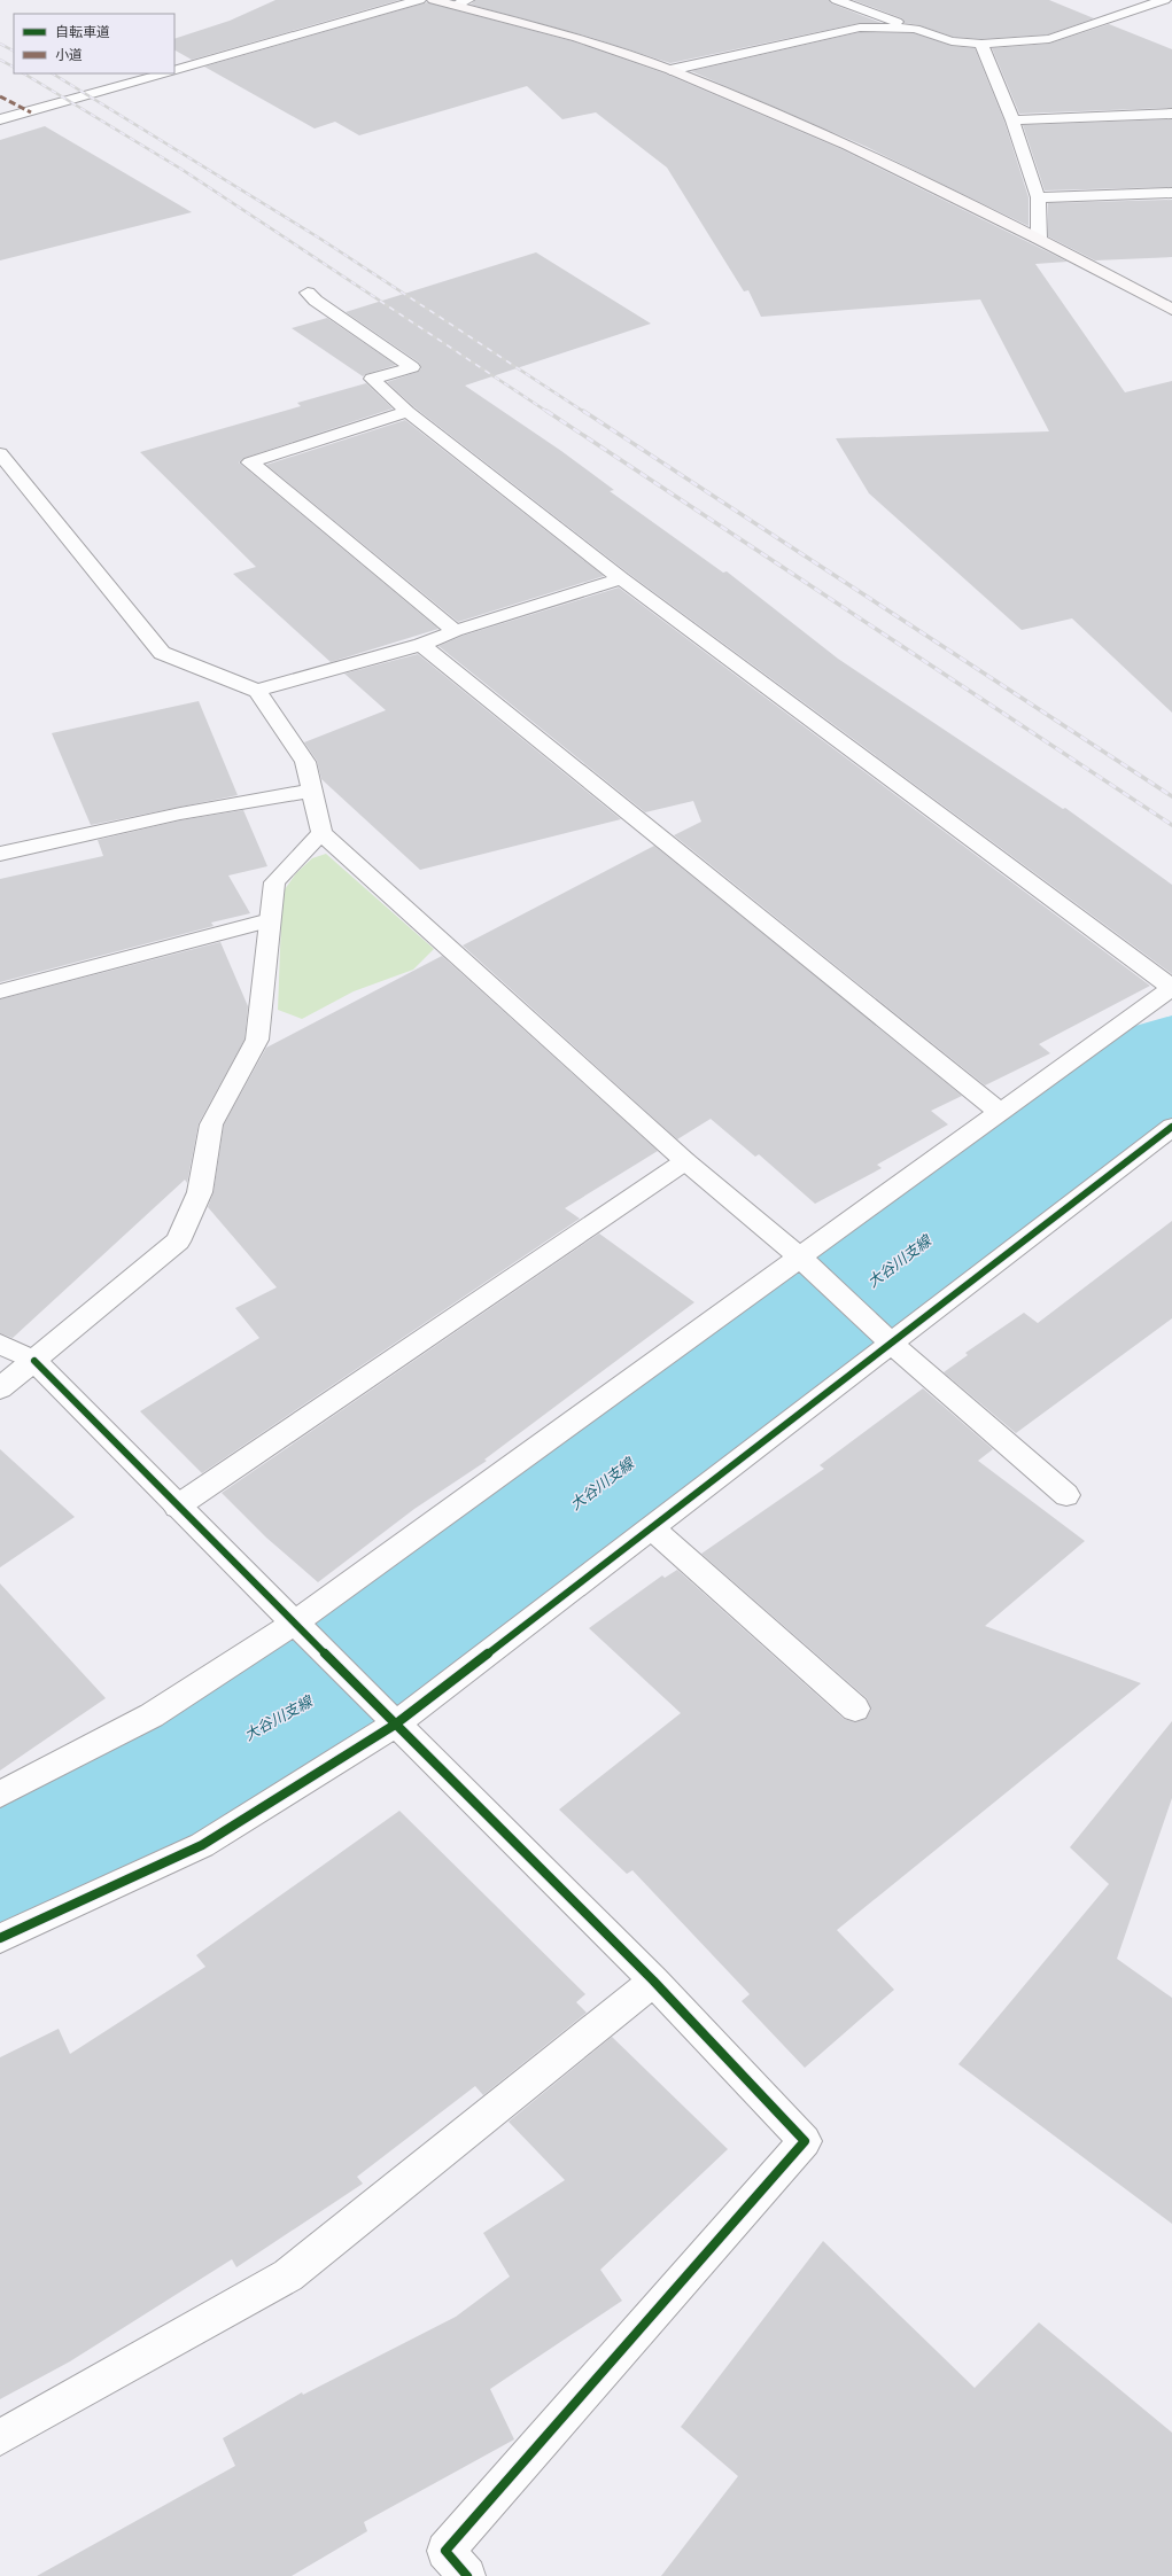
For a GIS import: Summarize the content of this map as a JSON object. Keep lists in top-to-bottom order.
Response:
{
  "water": ["大谷川支線"],
  "legend": ["自転車道", "小道"]
}
